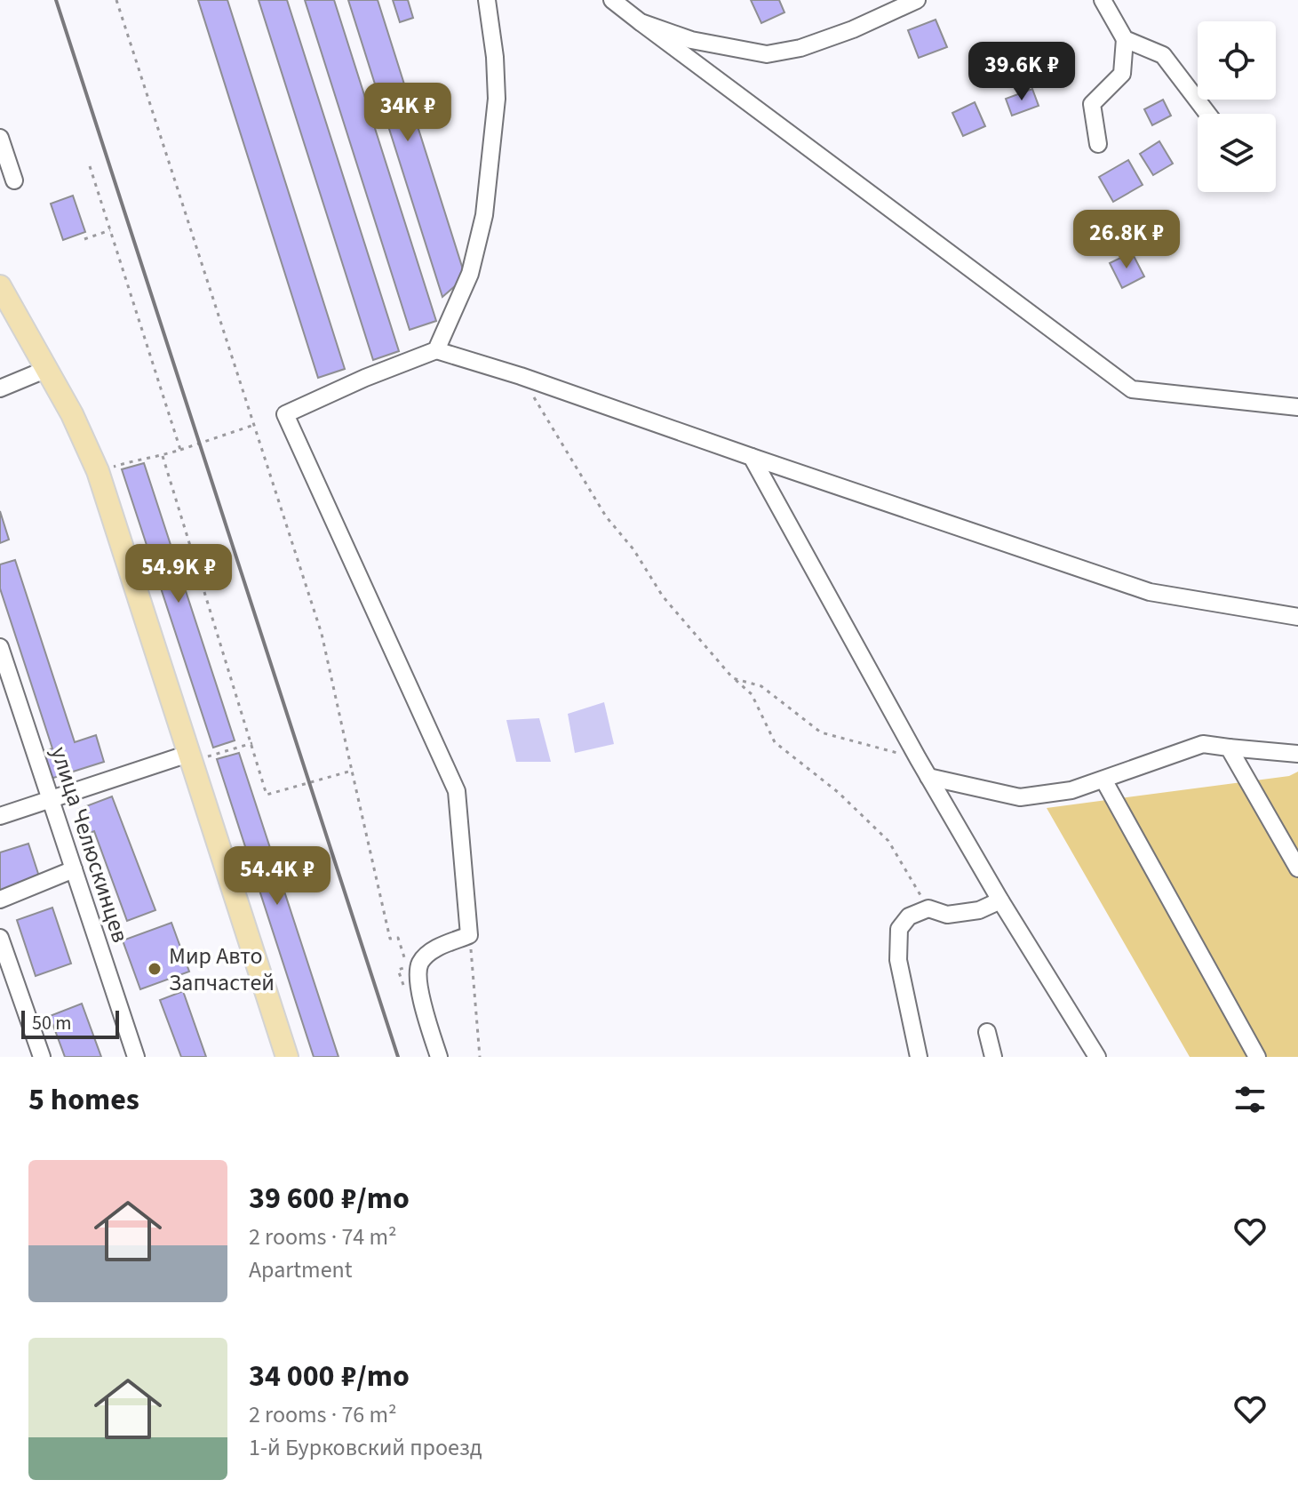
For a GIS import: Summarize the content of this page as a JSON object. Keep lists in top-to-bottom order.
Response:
{
  "streets": {
    "street": ["улица Челюскинцев"]
  },
  "places": ["Мир Авто Запчастей"],
  "scale_bar": "50 m",
  "page": {
    "price": [
      "39.6K ₽",
      "34K ₽",
      "26.8K ₽",
      "54.9K ₽",
      "54.4K ₽"
    ],
    "scale": "50 m",
    "heading": "5 homes",
    "list": [
      {
        "name": "39 600 ₽/mo",
        "note": "2 rooms · 74 m² · Apartment"
      },
      {
        "name": "34 000 ₽/mo",
        "note": "2 rooms · 76 m² · 1-й Бурковский проезд"
      }
    ]
  }
}
